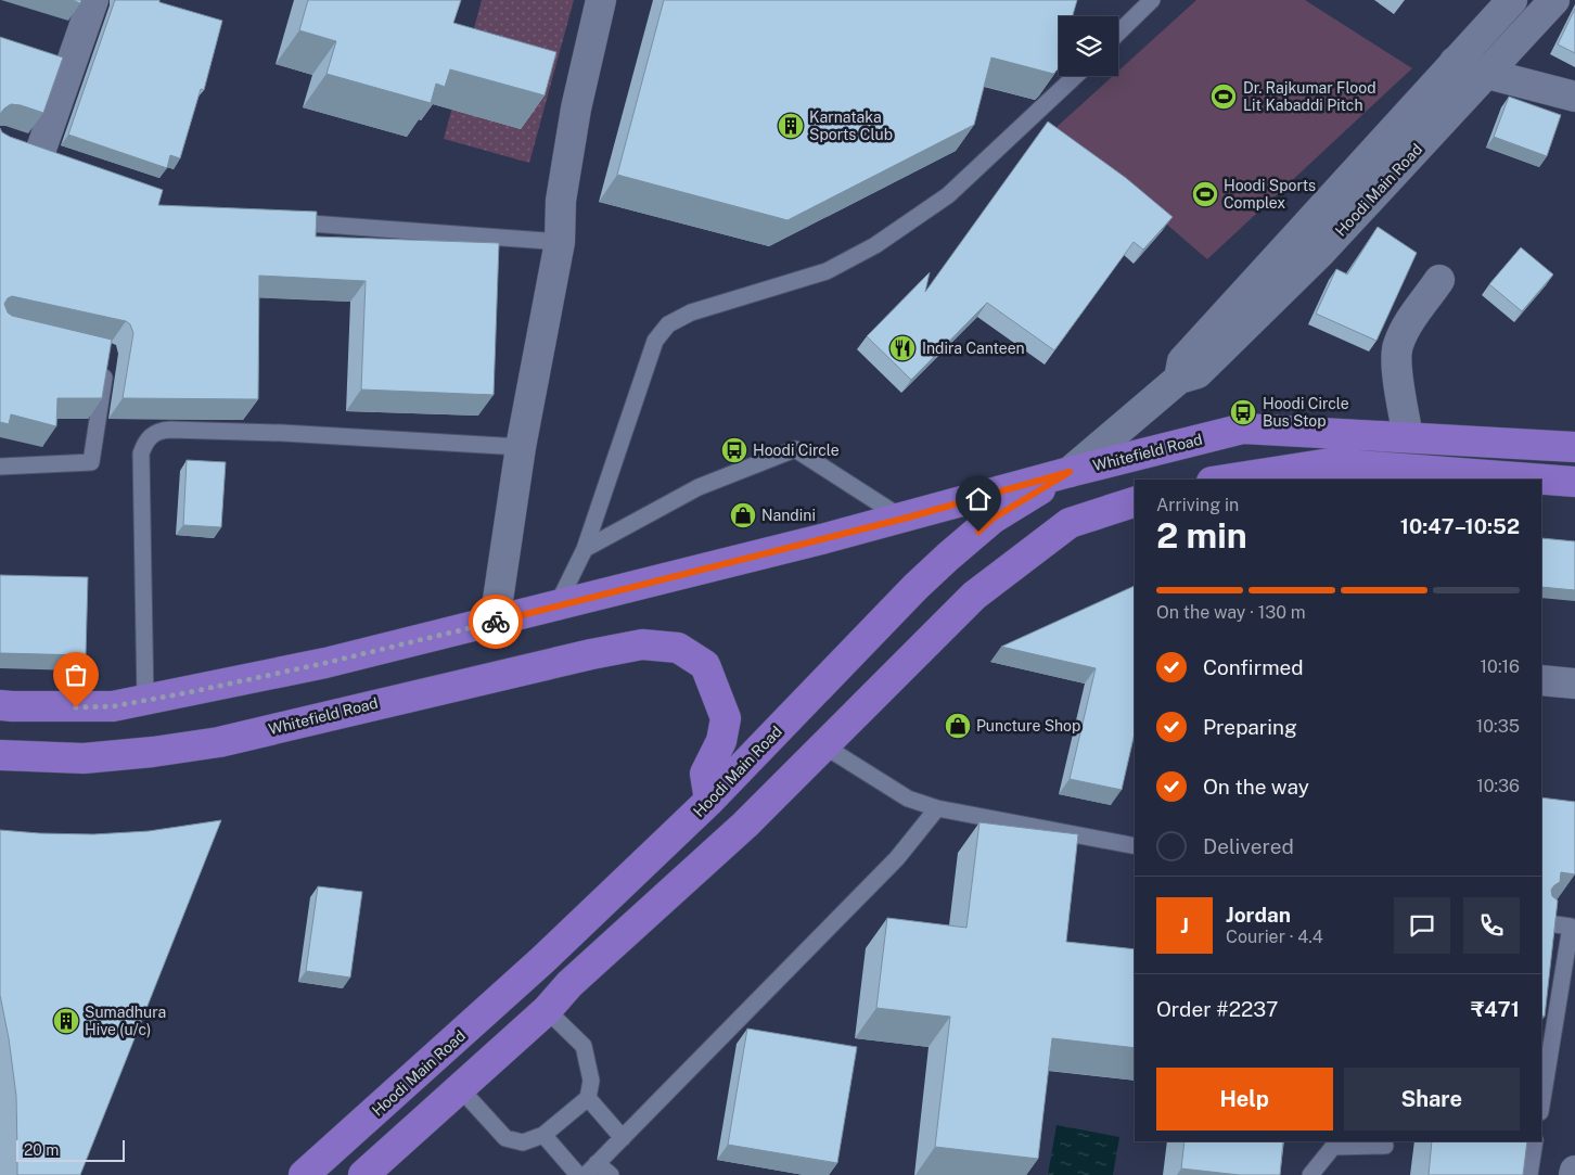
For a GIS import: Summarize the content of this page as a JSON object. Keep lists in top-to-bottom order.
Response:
{
  "streets": {
    "main road": ["Hoodi Main Road", "Whitefield Road"]
  },
  "crossings": [
    ["Hoodi Main Road", "Whitefield Road"]
  ],
  "places": {
    "sports": ["Dr. Rajkumar Flood Lit Kabaddi Pitch", "Hoodi Sports Complex"],
    "building": ["Karnataka Sports Club", "Sumadhura Hive (u/c)"],
    "restaurant": ["Indira Canteen"],
    "bus stop": ["Hoodi Circle Bus Stop", "Hoodi Circle"],
    "shop": ["Nandini", "Puncture Shop"]
  },
  "scale_bar": "20 m",
  "page": {
    "heading": ["2 min", "Arriving in", "10:47–10:52"],
    "panel": [
      "Jordan",
      "Courier · 4.4",
      "Order #2237",
      "₹471"
    ],
    "bar": "On the way · 130 m",
    "list": [
      ["Confirmed", "10:16"],
      ["Preparing", "10:35"],
      ["On the way", "10:36"],
      "Delivered"
    ],
    "round": "J",
    "buttons": ["Help", "Share"],
    "scale": "20 m"
  }
}
